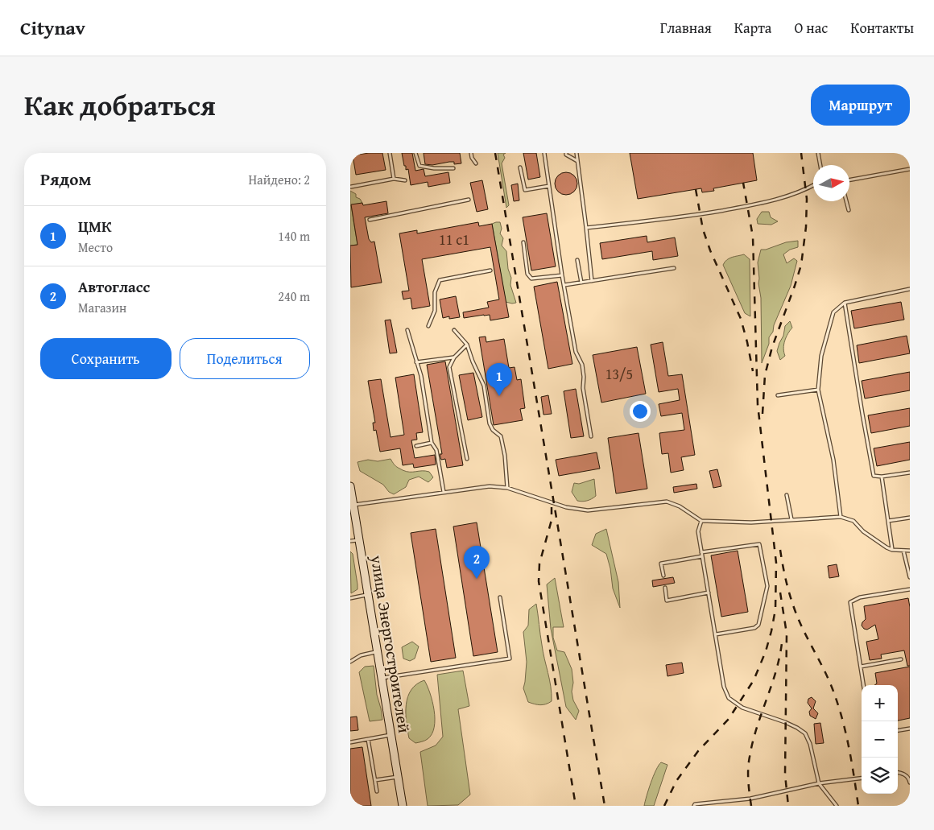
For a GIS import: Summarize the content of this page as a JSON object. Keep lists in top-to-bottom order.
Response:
{
  "streets": {
    "main road": ["улица Энергостроителей"]
  },
  "house_numbers": ["11 с1", "13/5"],
  "north": "right",
  "page": {
    "header": "Citynav",
    "nav": [
      "Главная",
      "Карта",
      "О нас",
      "Контакты"
    ],
    "title": "Как добраться",
    "buttons": [
      "Маршрут",
      ["Сохранить", "Поделиться"]
    ],
    "heading": ["Рядом", "Найдено: 2"],
    "list": [
      {
        "mark": "1",
        "name": "ЦМК",
        "note": "Место",
        "value": "140 m"
      },
      {
        "mark": "2",
        "name": "Автогласс",
        "note": "Магазин",
        "value": "240 m"
      }
    ],
    "pins": ["1", "2"],
    "map_buttons": ["+", "−"]
  }
}
